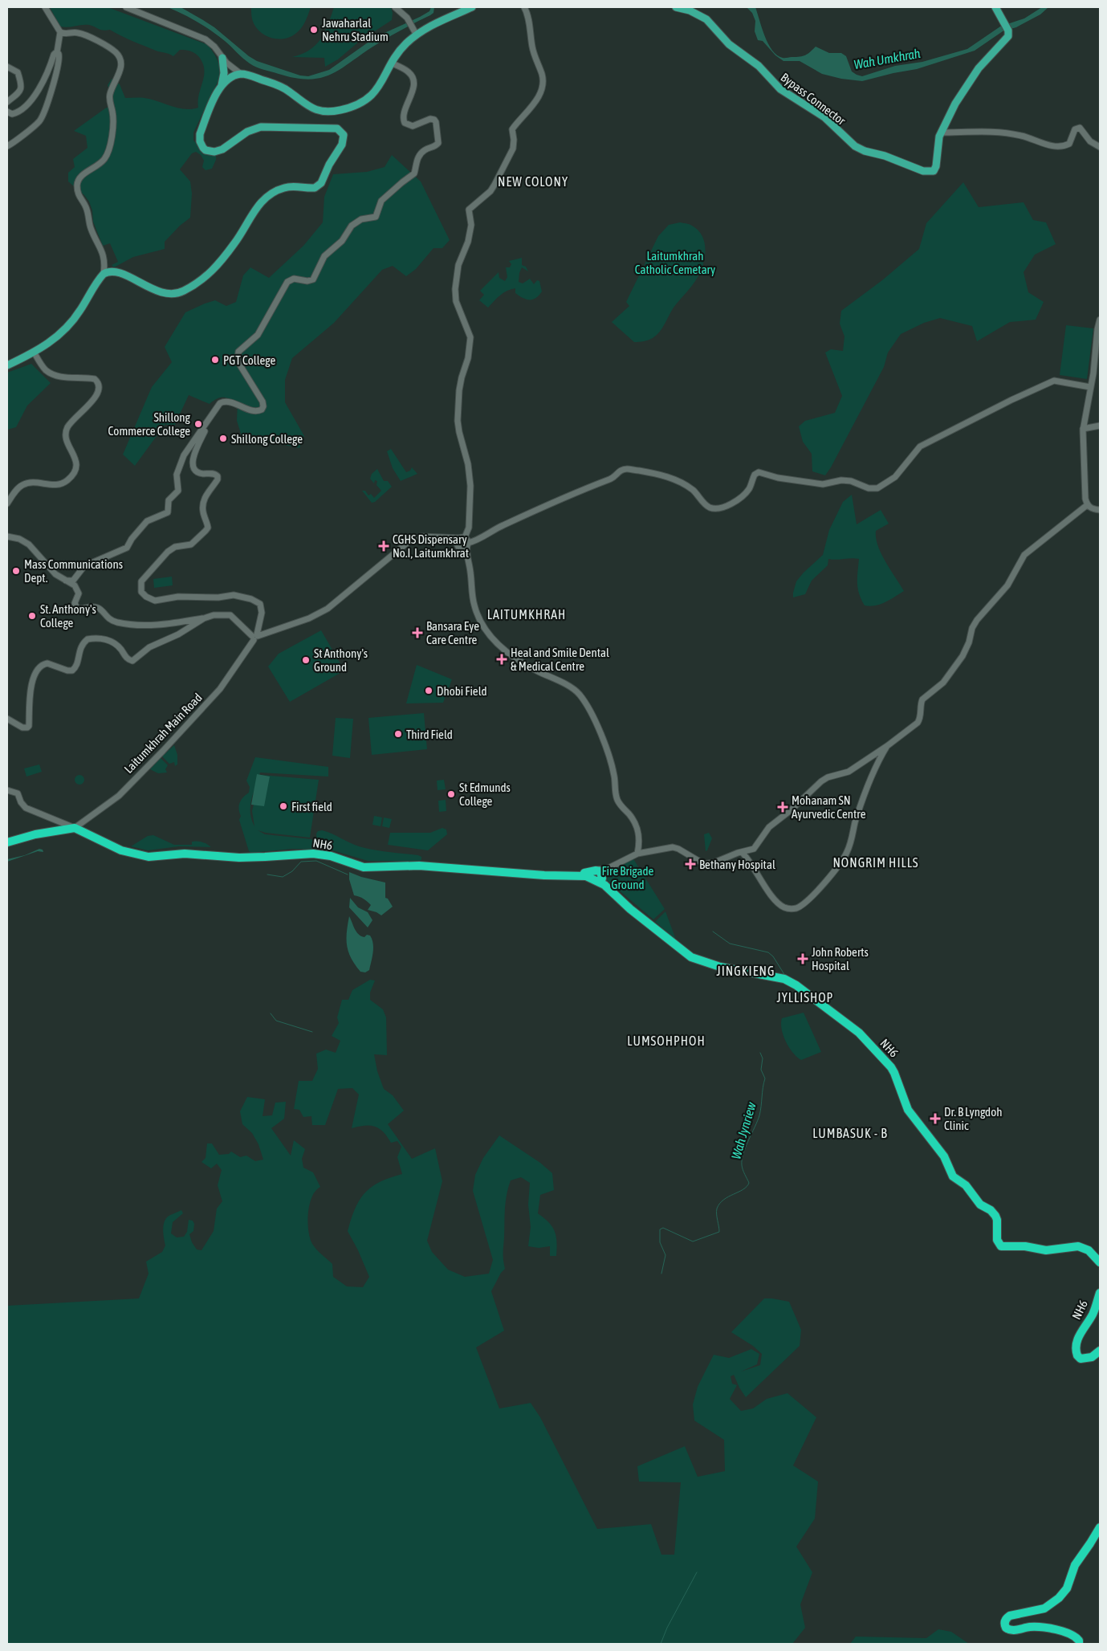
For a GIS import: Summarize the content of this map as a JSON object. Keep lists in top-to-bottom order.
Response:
{
  "streets": {
    "highway": ["NH6"],
    "main road": ["Bypass Connector"],
    "street": ["Laitumkhrah Main Road"]
  },
  "crossings": [
    ["Laitumkhrah Main Road", "NH6"]
  ],
  "districts": [
    "NEW COLONY",
    "LAITUMKHRAH",
    "NONGRIM HILLS",
    "JINGKIENG",
    "JYLLISHOP",
    "LUMSOHPHOH",
    "LUMBASUK - B"
  ],
  "water": ["Wah Umkhrah", "Wah Jynriew"],
  "parks": ["Laitumkhrah Catholic Cemetary", "Fire Brigade Ground"],
  "places": {
    "other": [
      "Jawaharlal Nehru Stadium",
      "PGT College",
      "Shillong Commerce College",
      "Shillong College",
      "Mass Communications Dept.",
      "St. Anthony's College",
      "St Anthony's Ground",
      "Dhobi Field",
      "Third Field",
      "St Edmunds College",
      "First field"
    ],
    "health": [
      "CGHS Dispensary No.I, Laitumkhrat",
      "Bansara Eye Care Centre",
      "Heal and Smile Dental & Medical Centre",
      "Mohanam SN Ayurvedic Centre",
      "Bethany Hospital",
      "John Roberts Hospital",
      "Dr. B Lyngdoh Clinic"
    ]
  }
}
